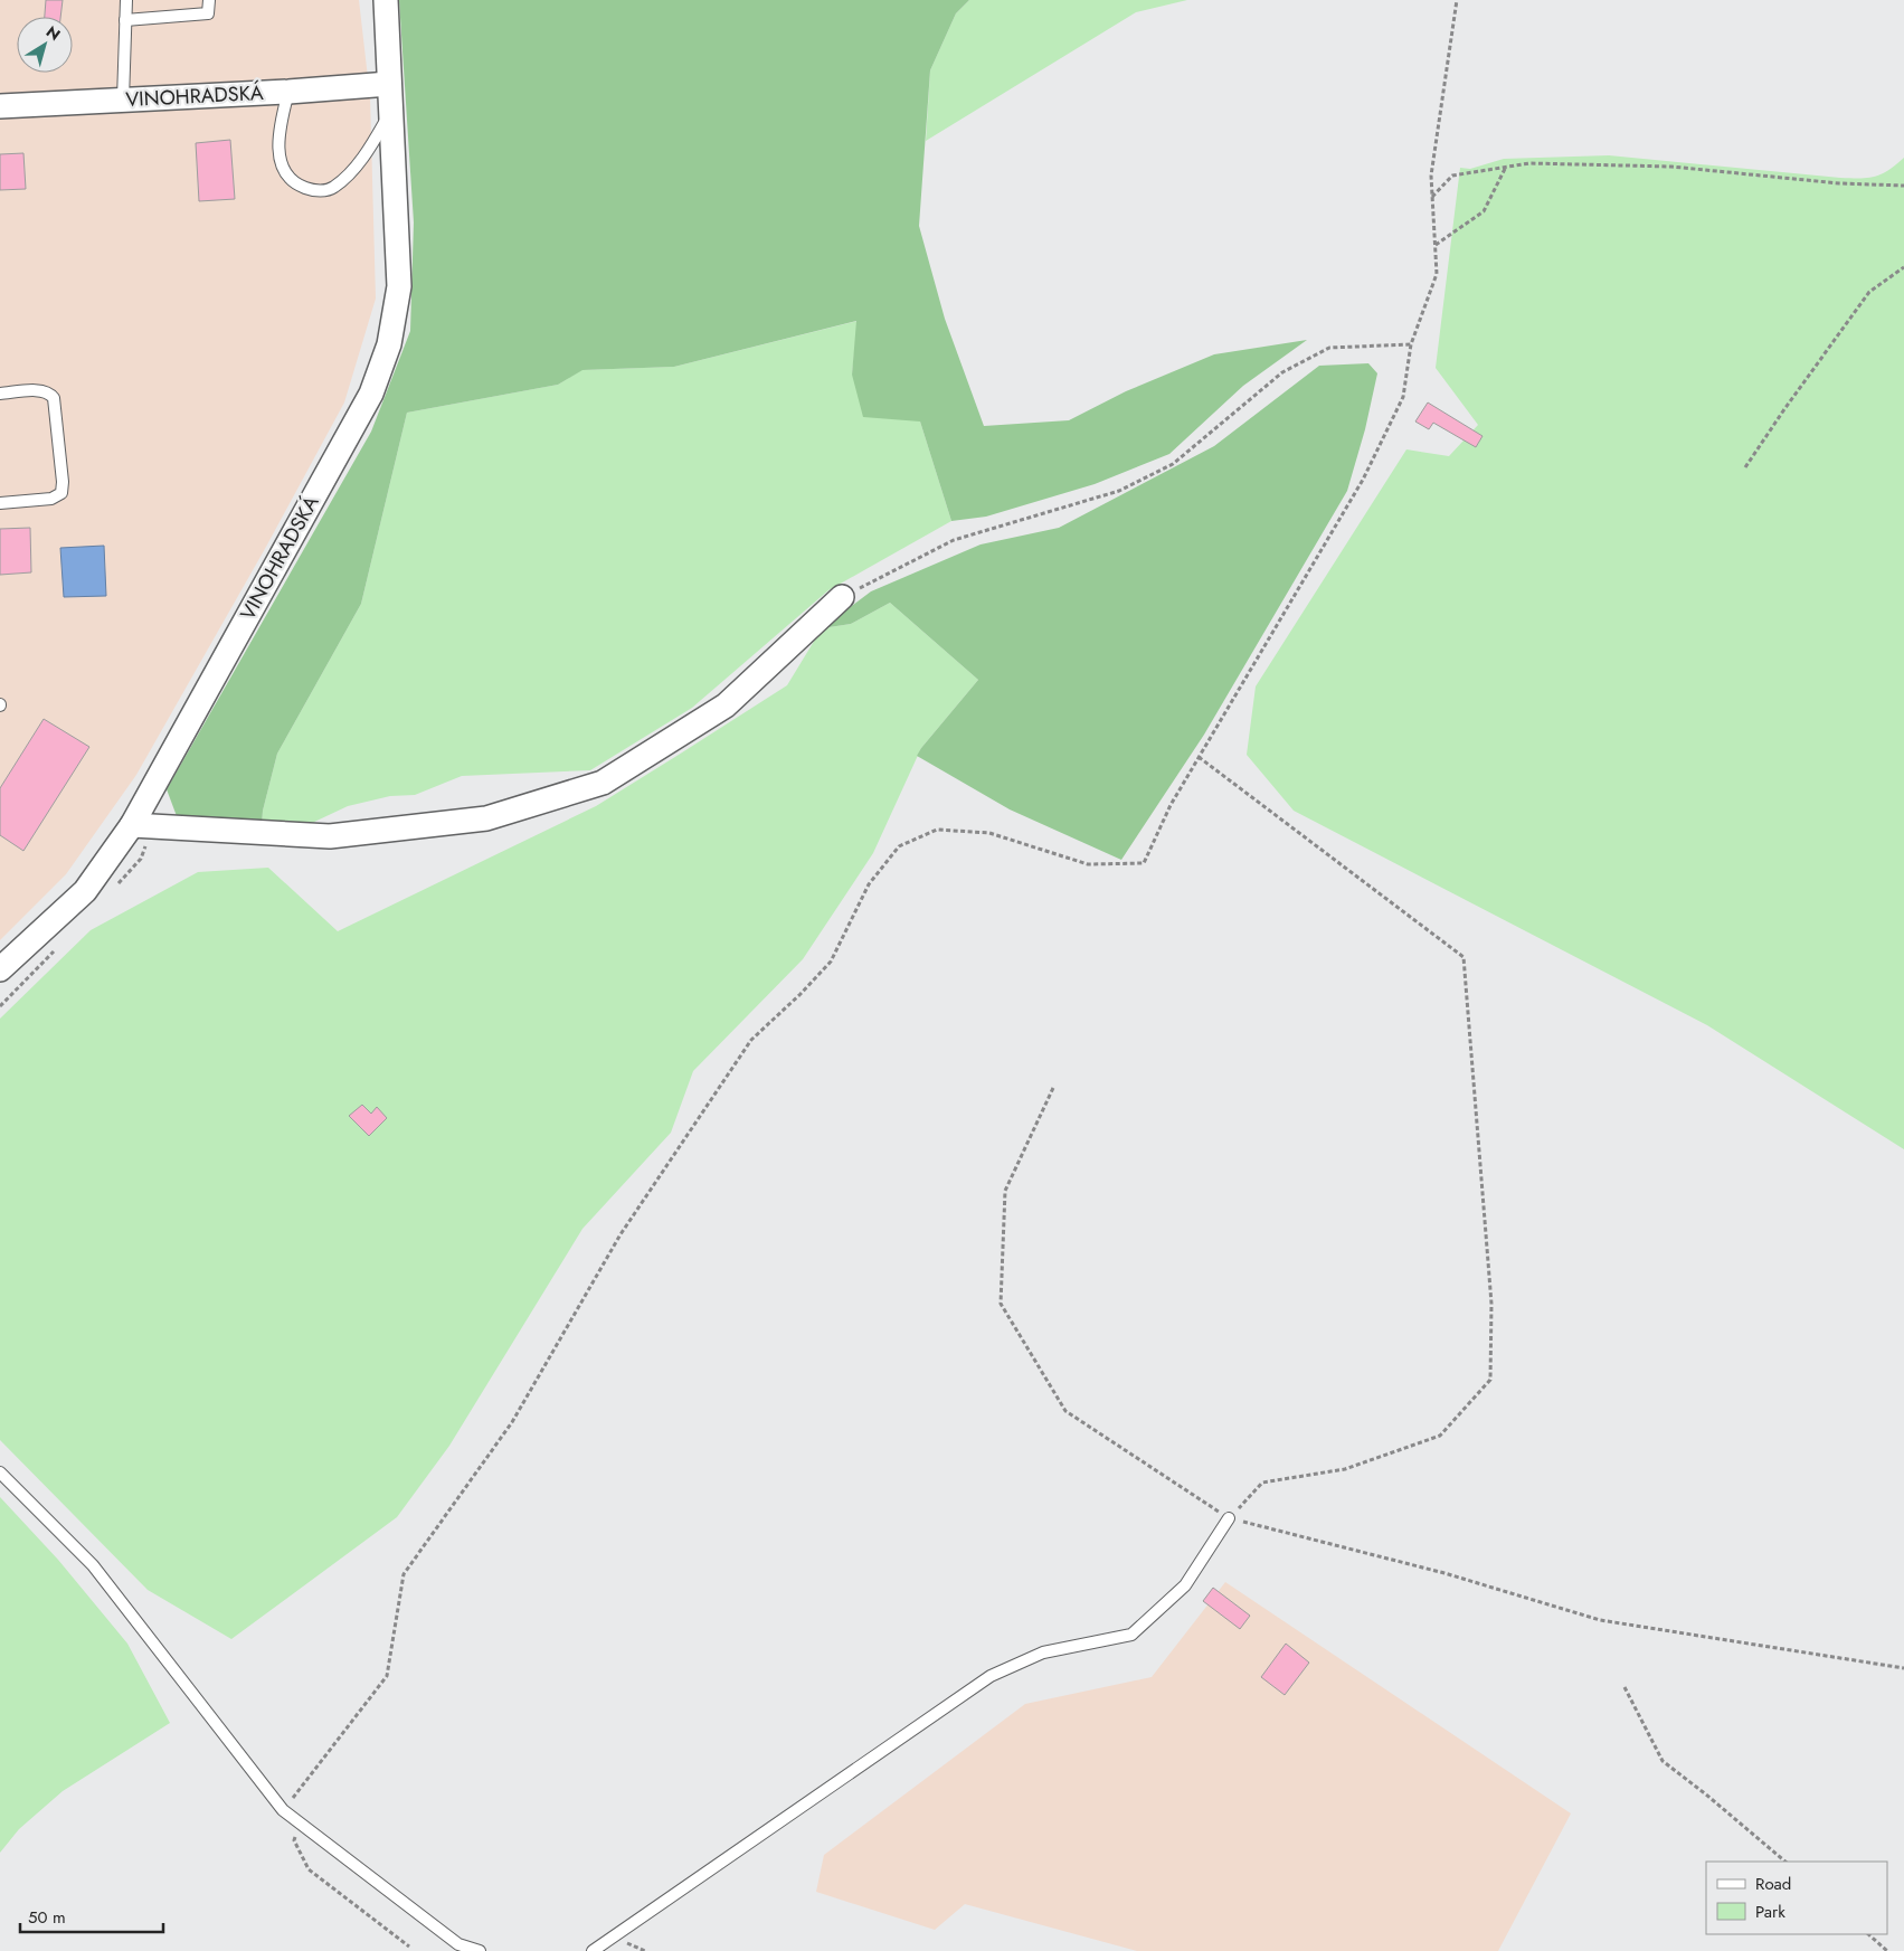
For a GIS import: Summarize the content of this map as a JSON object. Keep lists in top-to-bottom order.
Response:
{
  "streets": {
    "street": ["VINOHRADSKÁ"]
  },
  "legend": ["Road", "Park"],
  "scale_bar": "50 m",
  "north": "top right"
}
